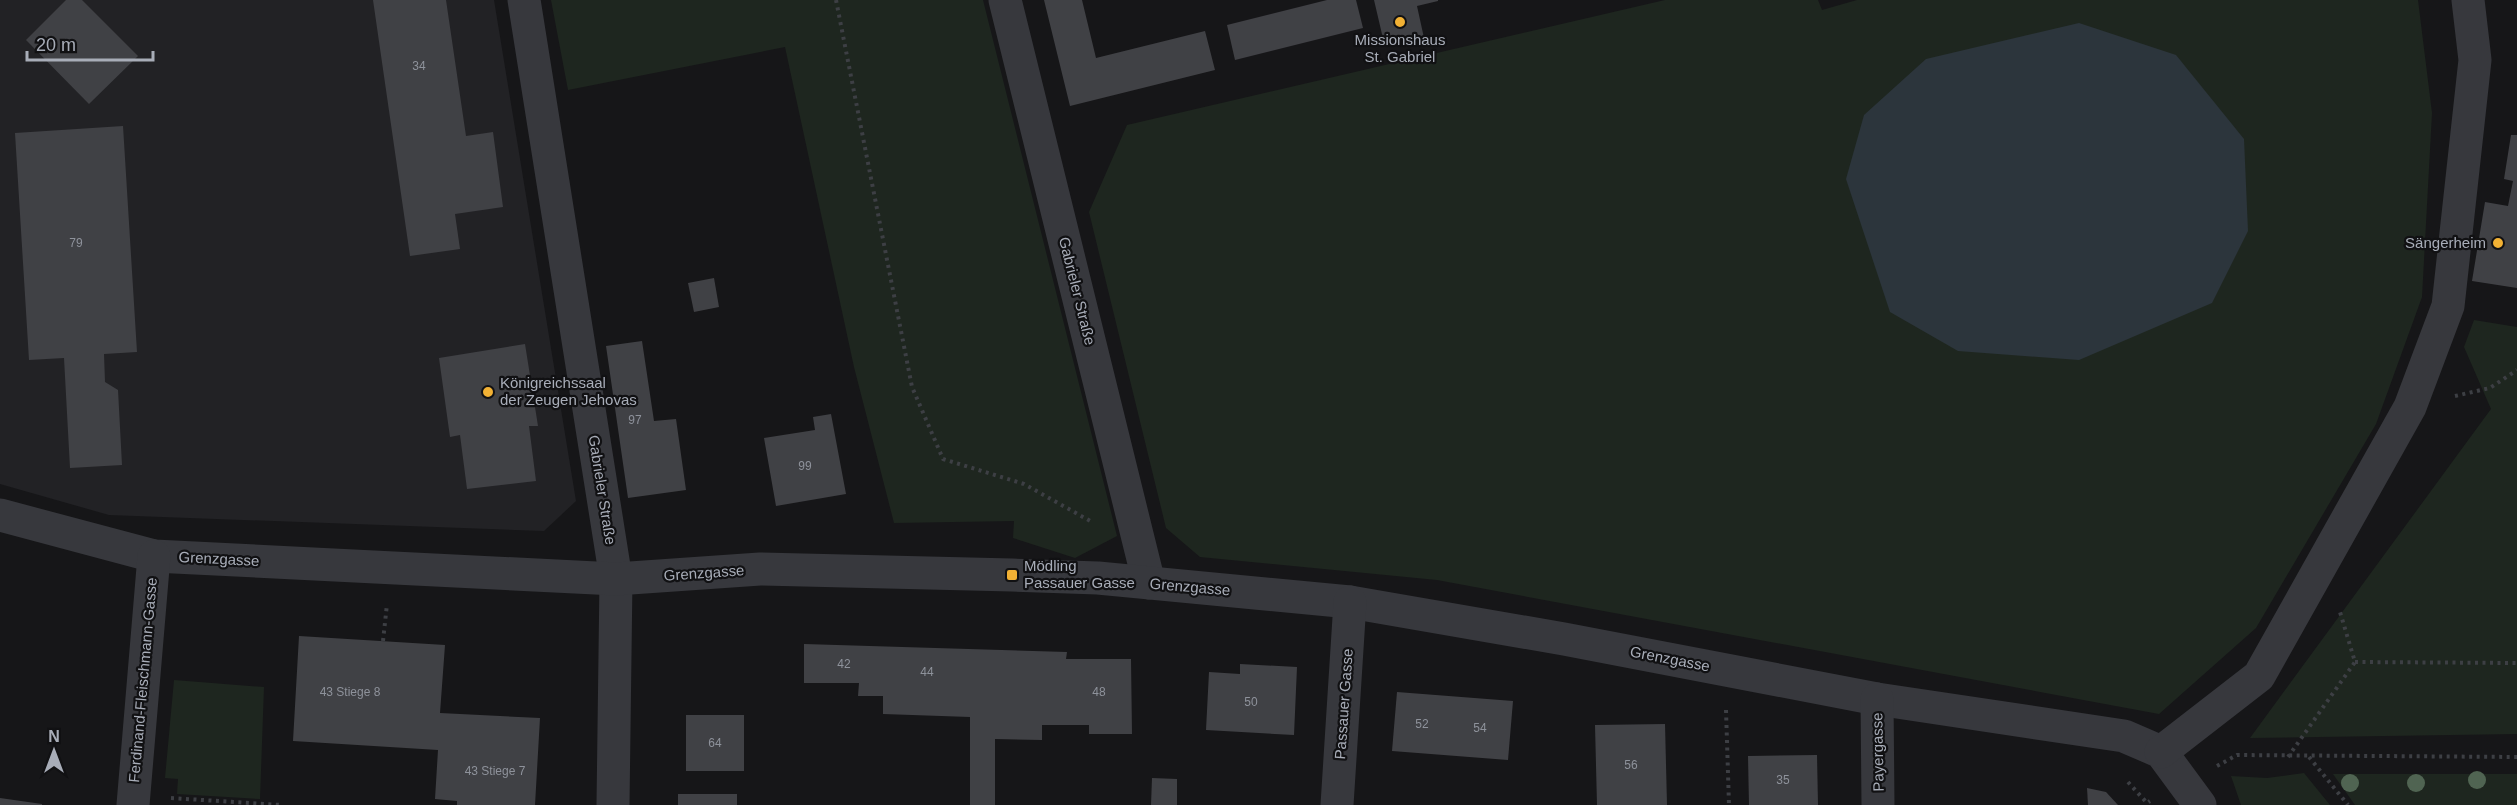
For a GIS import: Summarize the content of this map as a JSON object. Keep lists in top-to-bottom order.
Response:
{
  "streets": {
    "street": [
      "Gabrieler Straße",
      "Grenzgasse",
      "Ferdinand-Fleischmann-Gasse",
      "Passauer Gasse",
      "Payergasse"
    ]
  },
  "crossings": [
    ["Gabrieler Straße", "Grenzgasse"],
    ["Grenzgasse", "Ferdinand-Fleischmann-Gasse"],
    ["Grenzgasse", "Passauer Gasse"],
    ["Grenzgasse", "Payergasse"]
  ],
  "places": {
    "other": ["Missionshaus St. Gabriel", "Sängerheim", "Königreichssaal der Zeugen Jehovas"],
    "transit": ["Mödling Passauer Gasse"]
  },
  "house_numbers": [
    "34",
    "79",
    "97",
    "99",
    "42",
    "44",
    "43 Stiege 8",
    "48",
    "50",
    "52",
    "54",
    "64",
    "56",
    "43 Stiege 7",
    "35"
  ],
  "scale_bar": "20 m",
  "north": "top"
}
